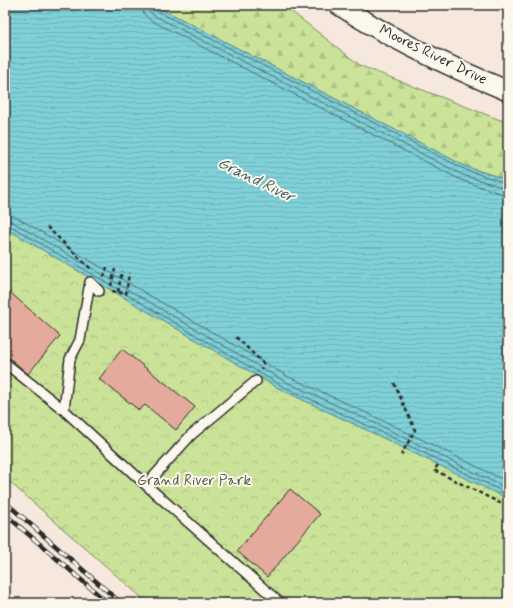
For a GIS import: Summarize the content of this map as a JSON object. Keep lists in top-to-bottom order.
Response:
{
  "streets": {
    "street": ["Moores River Drive"]
  },
  "water": ["Grand River"],
  "parks": ["Grand River Park"]
}
